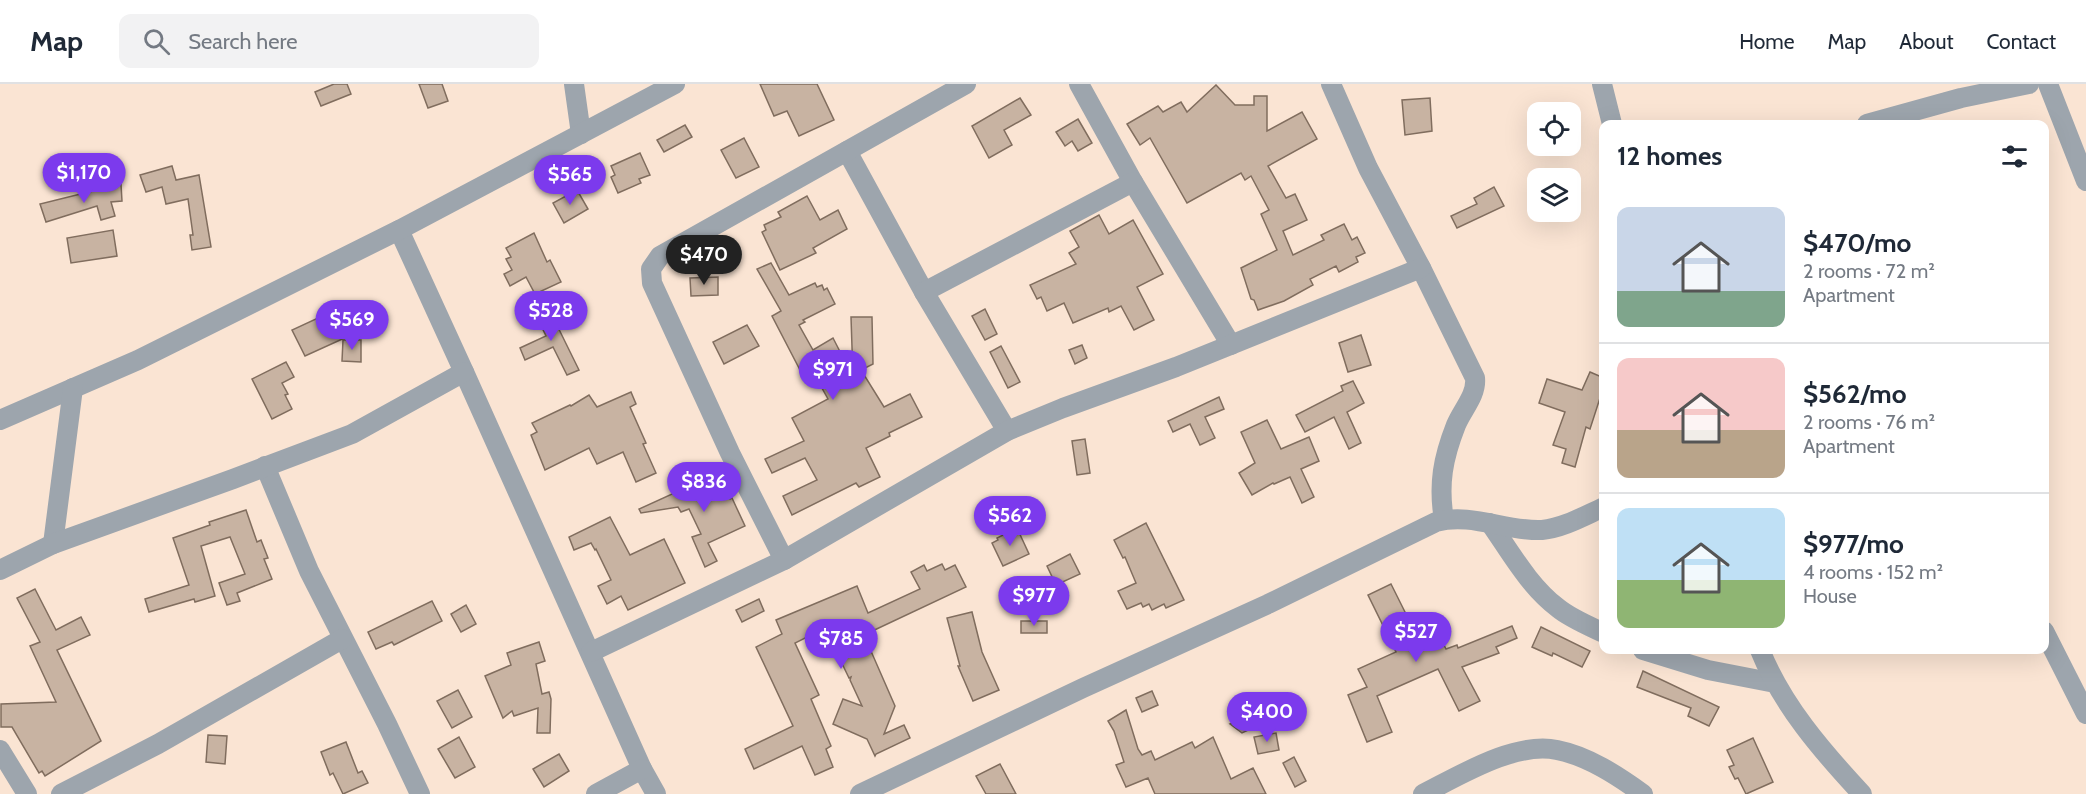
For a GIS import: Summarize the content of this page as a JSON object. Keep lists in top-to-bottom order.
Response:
{
  "page": {
    "header": "Map",
    "search": "Search here",
    "nav": [
      "Home",
      "Map",
      "About",
      "Contact"
    ],
    "heading": "12 homes",
    "price": [
      "$1,170",
      "$565",
      "$470",
      "$528",
      "$569",
      "$971",
      "$836",
      "$562",
      "$977",
      "$527",
      "$785",
      "$400"
    ],
    "list": [
      {
        "name": "$470/mo",
        "note": "2 rooms · 72 m² · Apartment"
      },
      {
        "name": "$562/mo",
        "note": "2 rooms · 76 m² · Apartment"
      },
      {
        "name": "$977/mo",
        "note": "4 rooms · 152 m² · House"
      }
    ]
  }
}
